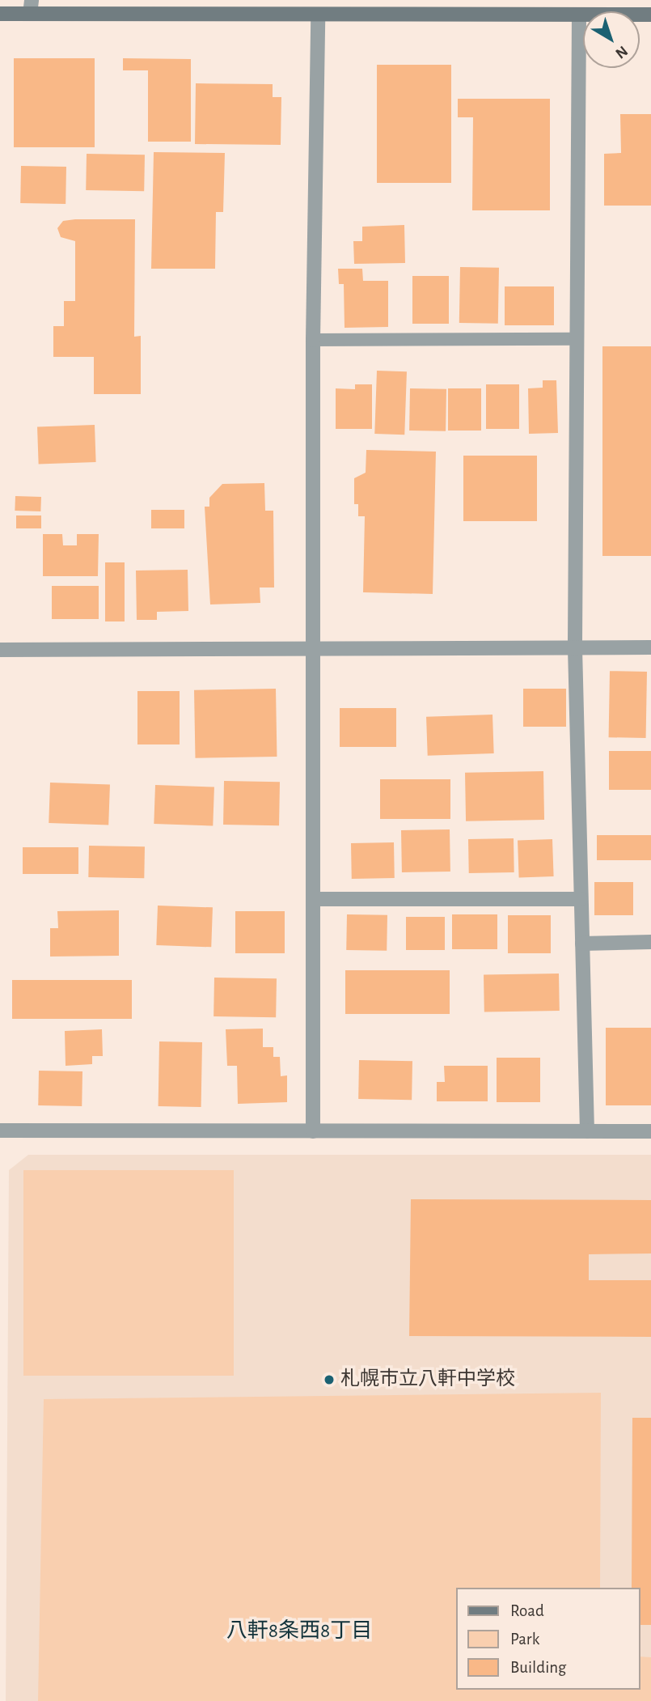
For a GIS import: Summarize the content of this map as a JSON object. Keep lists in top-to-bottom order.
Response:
{
  "districts": ["八軒8条西8丁目"],
  "places": ["札幌市立八軒中学校"],
  "legend": ["Road", "Park", "Building"],
  "north": "bottom right"
}
